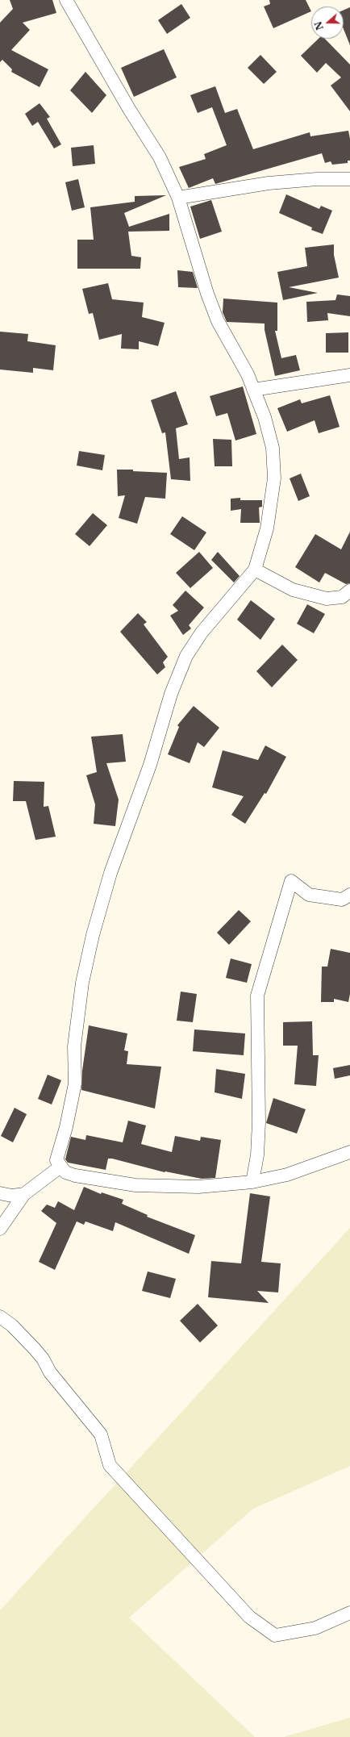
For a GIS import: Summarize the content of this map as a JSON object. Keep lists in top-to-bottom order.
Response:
{
  "north": "left"
}
